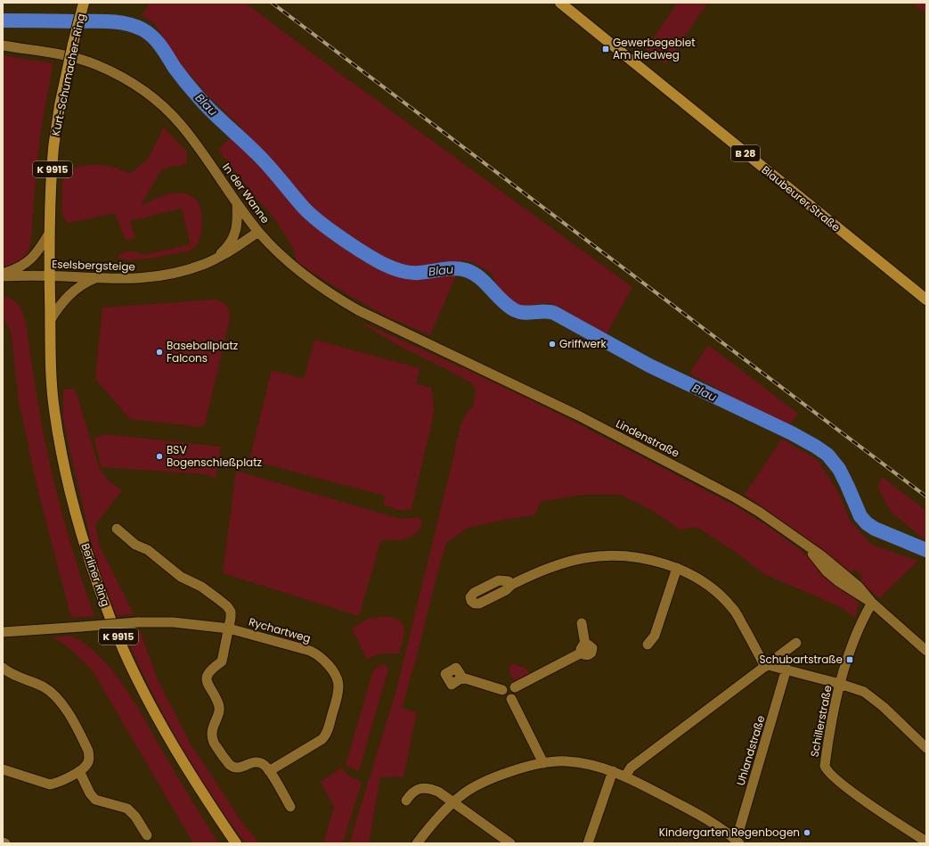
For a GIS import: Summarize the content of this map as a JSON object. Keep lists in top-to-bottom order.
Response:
{
  "streets": {
    "main road": [
      "Kurt-Schumacher-Ring",
      "B 28",
      "K 9915",
      "Blaubeurer Straße",
      "Berliner Ring"
    ],
    "street": [
      "In der Wanne",
      "Eselsbergsteige",
      "Lindenstraße",
      "Rychartweg",
      "Schillerstraße",
      "Uhlandstraße"
    ]
  },
  "crossings": [
    ["Kurt-Schumacher-Ring", "Eselsbergsteige"],
    ["Kurt-Schumacher-Ring", "Berliner Ring"],
    ["In der Wanne", "Eselsbergsteige"],
    ["In der Wanne", "Lindenstraße"],
    ["Eselsbergsteige", "Berliner Ring"],
    ["Lindenstraße", "Schillerstraße"]
  ],
  "water": ["Blau"],
  "places": {
    "transit": ["Gewerbegebiet Am Riedweg", "Schubartstraße"],
    "other": [
      "Griffwerk",
      "Baseballplatz Falcons",
      "BSV Bogenschießplatz",
      "Kindergarten Regenbogen"
    ]
  }
}
